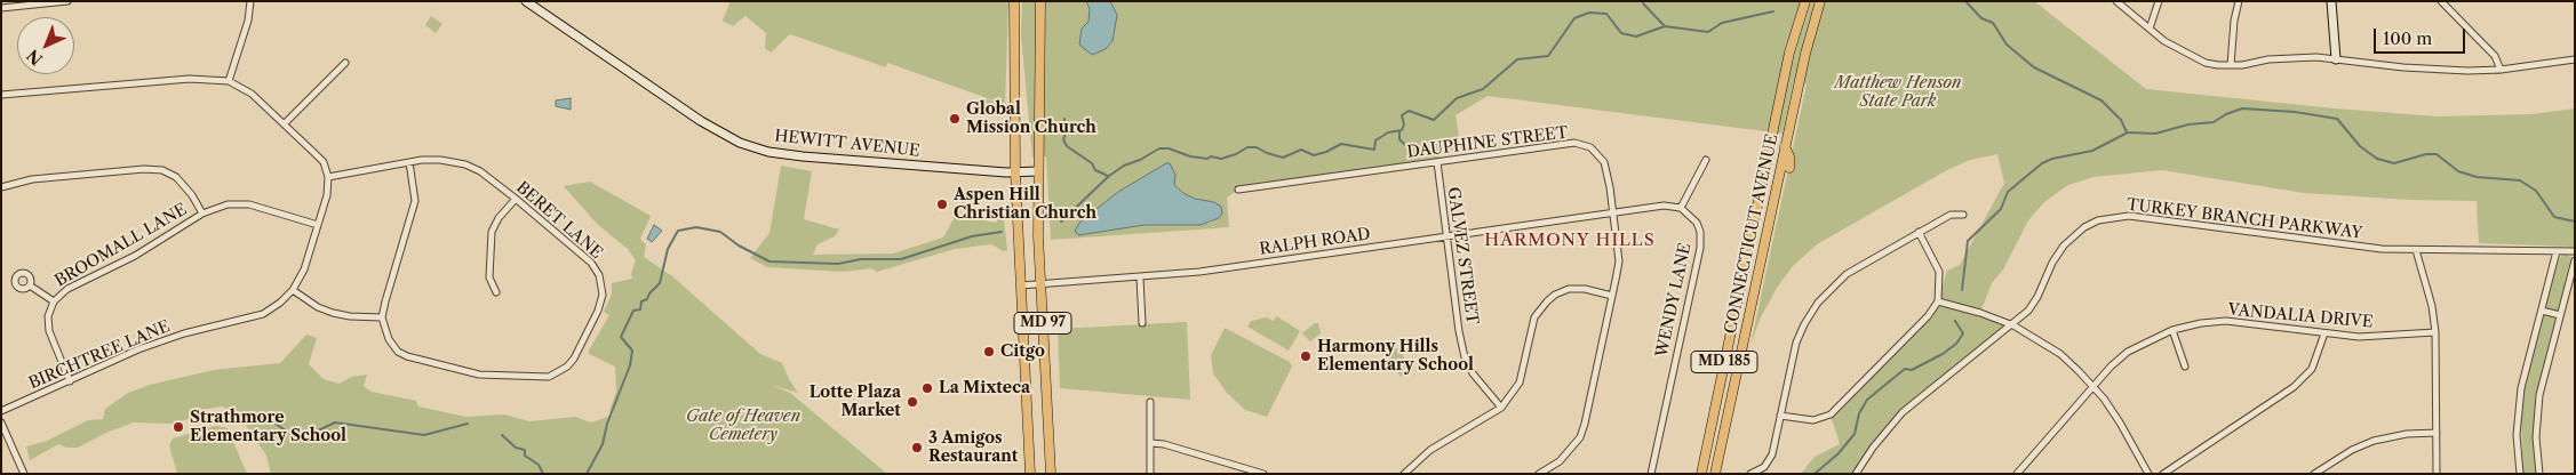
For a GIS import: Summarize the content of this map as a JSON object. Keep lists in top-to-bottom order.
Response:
{
  "streets": {
    "main road": ["CONNECTICUT AVENUE", "MD 97", "MD 185"],
    "street": [
      "DAUPHINE STREET",
      "HEWITT AVENUE",
      "TURKEY BRANCH PARKWAY",
      "BERET LANE",
      "RALPH ROAD",
      "BROOMALL LANE",
      "GALVEZ STREET",
      "WENDY LANE",
      "VANDALIA DRIVE",
      "BIRCHTREE LANE"
    ]
  },
  "crossings": [
    ["DAUPHINE STREET", "RALPH ROAD"],
    ["DAUPHINE STREET", "GALVEZ STREET"],
    ["HEWITT AVENUE", "MD 97"],
    ["BERET LANE", "BIRCHTREE LANE"],
    ["RALPH ROAD", "GALVEZ STREET"],
    ["RALPH ROAD", "MD 97"],
    ["BROOMALL LANE", "BIRCHTREE LANE"]
  ],
  "districts": ["HARMONY HILLS"],
  "parks": ["Matthew Henson State Park", "Gate of Heaven Cemetery"],
  "places": [
    "Global Mission Church",
    "Aspen Hill Christian Church",
    "Citgo",
    "Harmony Hills Elementary School",
    "La Mixteca",
    "Lotte Plaza Market",
    "Strathmore Elementary School",
    "3 Amigos Restaurant"
  ],
  "scale_bar": "100 m",
  "north": "bottom left"
}
